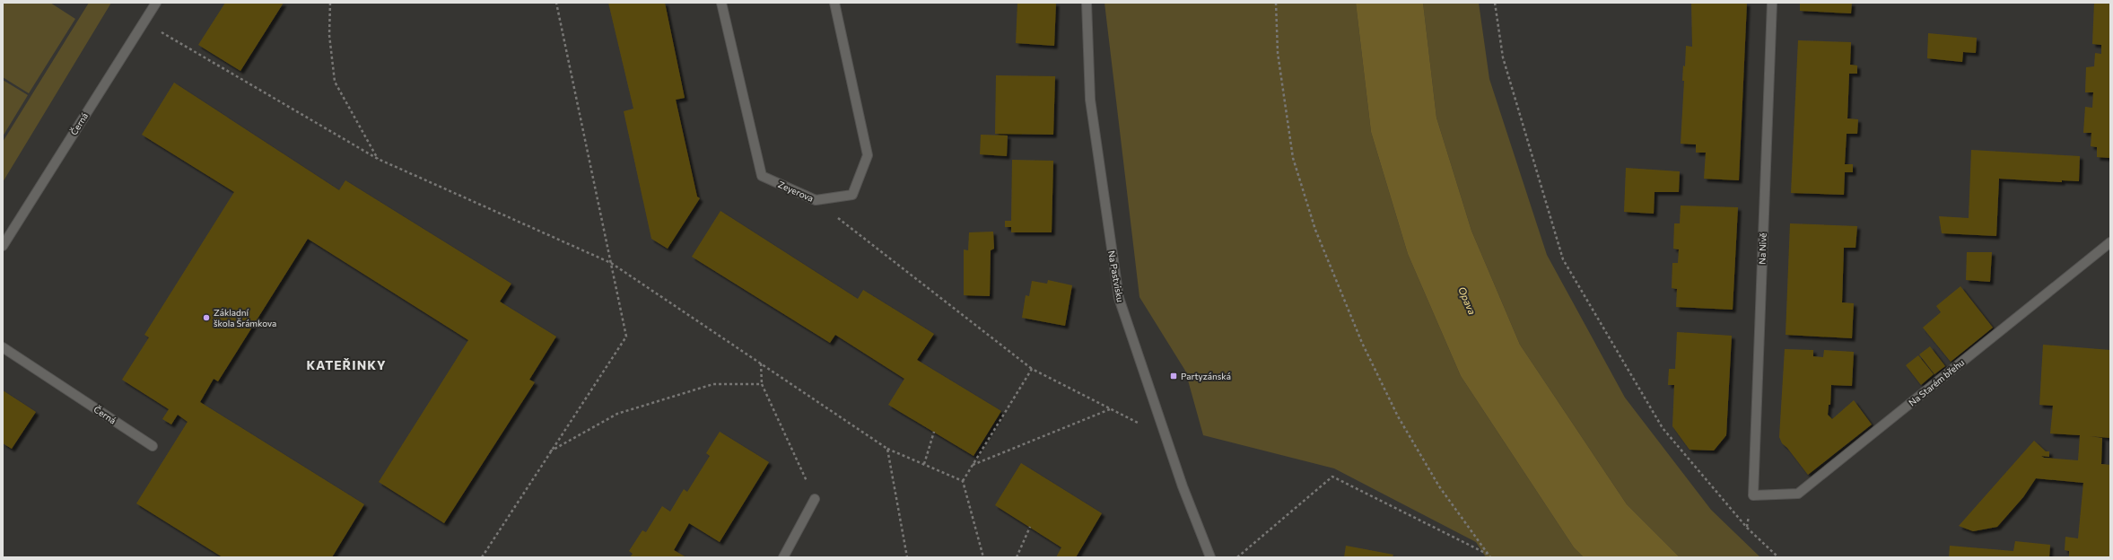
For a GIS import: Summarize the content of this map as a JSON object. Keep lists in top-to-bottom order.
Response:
{
  "streets": {
    "street": [
      "Černá",
      "Zeyerova",
      "Na Nivě",
      "Na Pastvisku",
      "Na Starém břehu"
    ]
  },
  "crossings": [
    ["Na Nivě", "Na Starém břehu"]
  ],
  "districts": ["KATEŘINKY"],
  "water": ["Opava"],
  "places": {
    "other": ["Základní škola Šrámkova"],
    "transit": ["Partyzánská"]
  }
}
